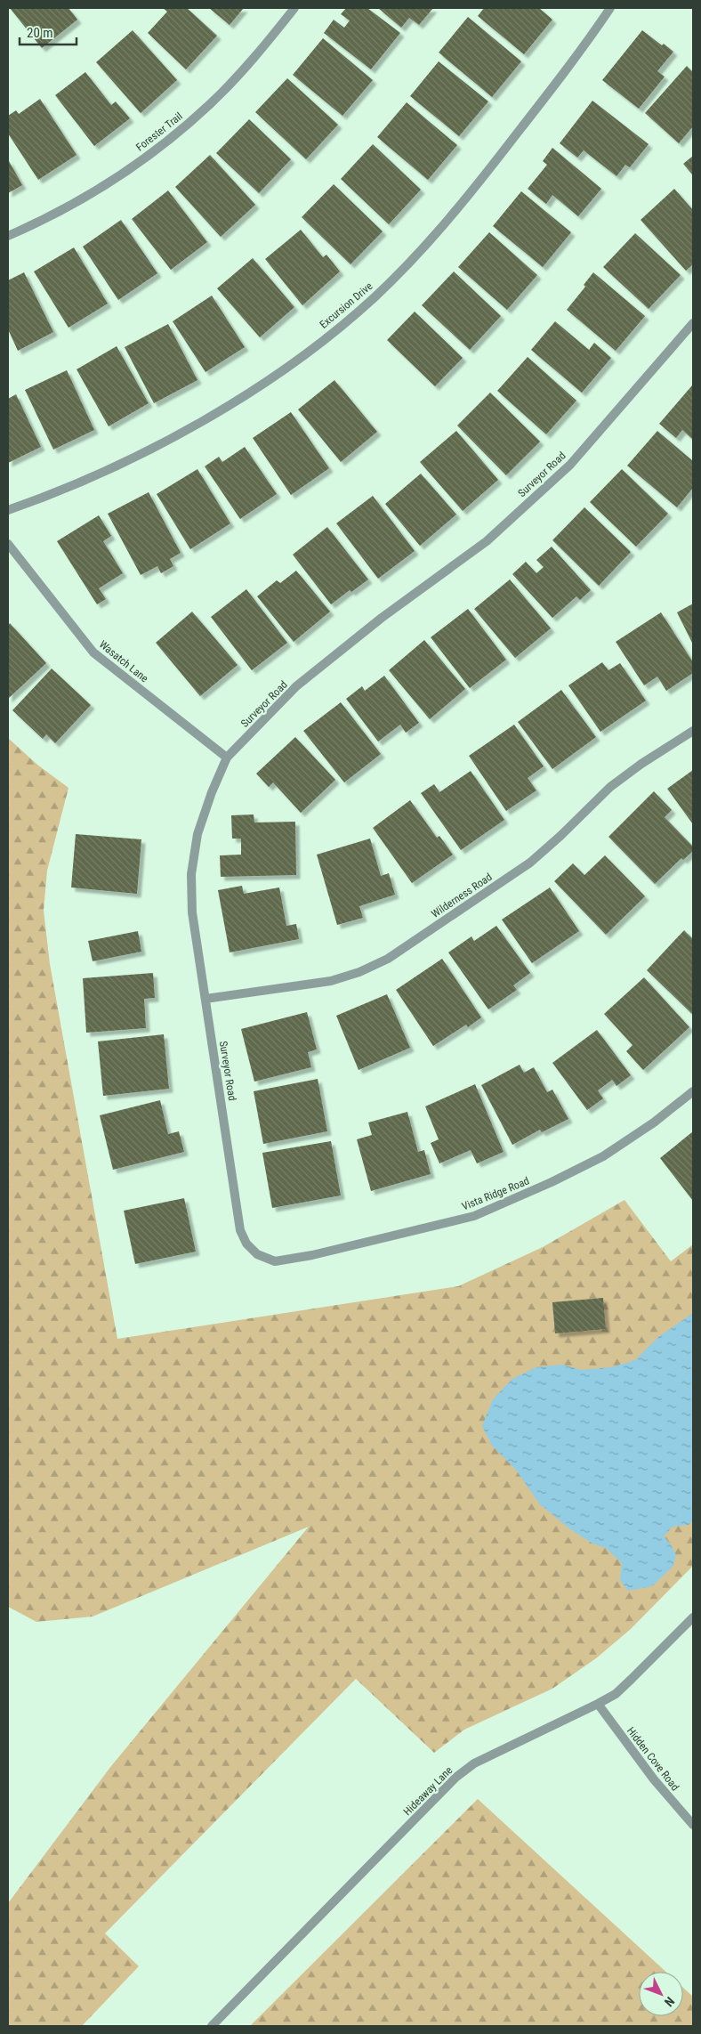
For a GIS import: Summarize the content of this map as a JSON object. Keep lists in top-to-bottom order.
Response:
{
  "streets": {
    "street": [
      "Forester Trail",
      "Excursion Drive",
      "Surveyor Road",
      "Wasatch Lane",
      "Wilderness Road",
      "Vista Ridge Road",
      "Hidden Cove Road",
      "Hideaway Lane"
    ]
  },
  "crossings": [
    ["Surveyor Road", "Wasatch Lane"],
    ["Surveyor Road", "Wilderness Road"],
    ["Surveyor Road", "Vista Ridge Road"],
    ["Hidden Cove Road", "Hideaway Lane"]
  ],
  "scale_bar": "20 m",
  "north": "bottom right"
}
